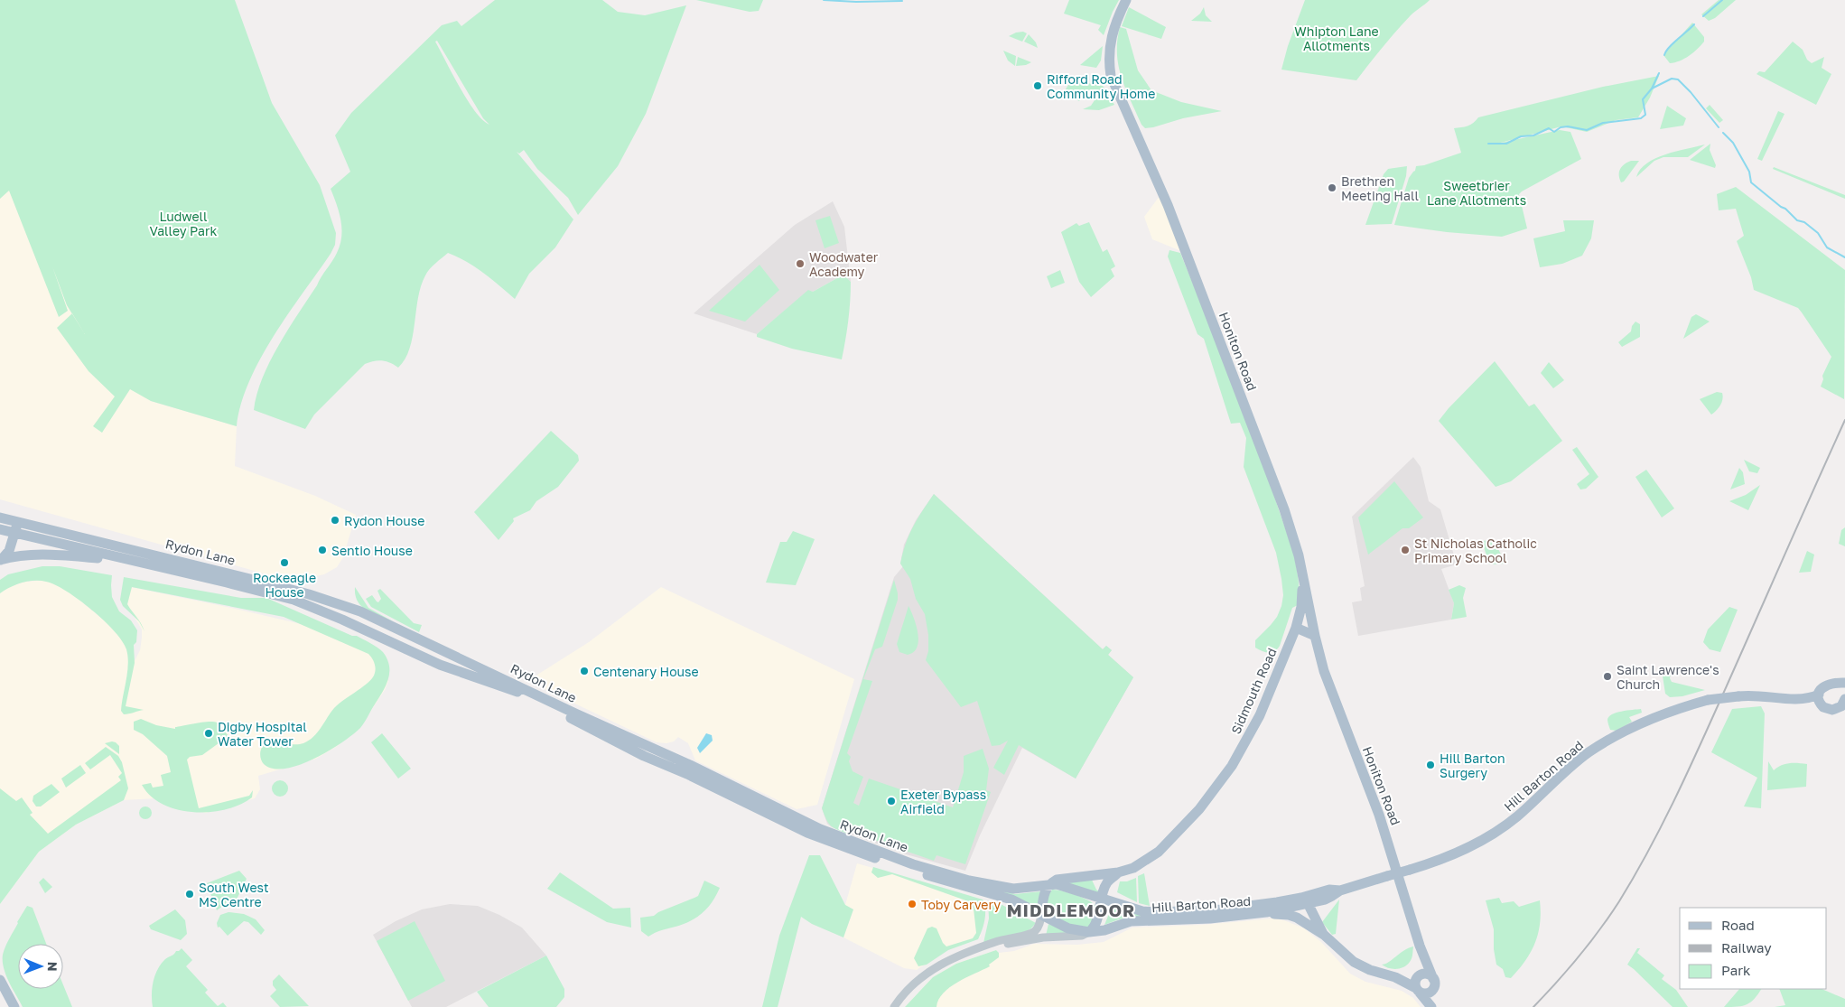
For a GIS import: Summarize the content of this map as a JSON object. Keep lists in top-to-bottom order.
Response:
{
  "streets": {
    "main road": [
      "Honiton Road",
      "Rydon Lane",
      "Sidmouth Road",
      "Hill Barton Road"
    ]
  },
  "crossings": [
    ["Honiton Road", "Sidmouth Road"],
    ["Rydon Lane", "Sidmouth Road"],
    ["Rydon Lane", "Hill Barton Road"],
    ["Sidmouth Road", "Hill Barton Road"]
  ],
  "districts": ["MIDDLEMOOR"],
  "parks": ["Whipton Lane Allotments", "Sweetbrier Lane Allotments", "Ludwell Valley Park"],
  "places": [
    "Rifford Road Community Home",
    "Brethren Meeting Hall",
    "Woodwater Academy",
    "Rydon House",
    "Sentio House",
    "St Nicholas Catholic Primary School",
    "Rockeagle House",
    "Centenary House",
    "Saint Lawrence's Church",
    "Digby Hospital Water Tower",
    "Hill Barton Surgery",
    "Exeter Bypass Airfield",
    "South West MS Centre",
    "Toby Carvery"
  ],
  "legend": ["Road", "Railway", "Park"],
  "north": "right"
}
